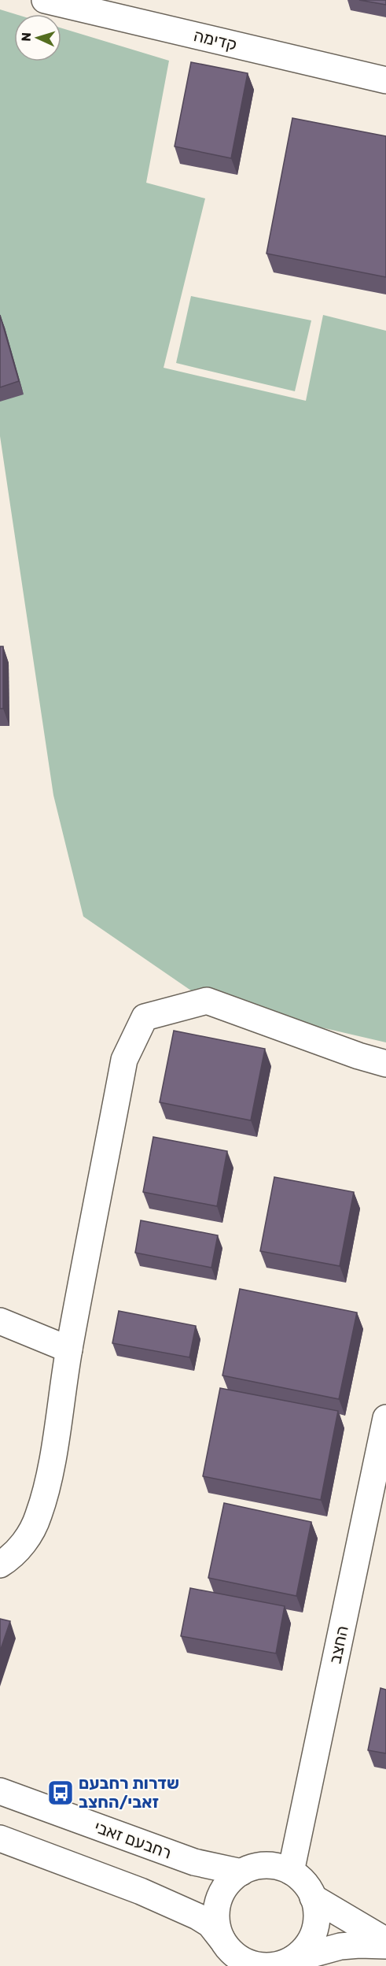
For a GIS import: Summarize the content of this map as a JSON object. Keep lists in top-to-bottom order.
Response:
{
  "streets": {
    "street": ["קדימה", "החצב", "רחבעם זאבי"]
  },
  "crossings": [
    ["החצב", "רחבעם זאבי"]
  ],
  "places": {
    "bus stop": ["שדרות רחבעם זאבי/החצב"]
  },
  "north": "left"
}
